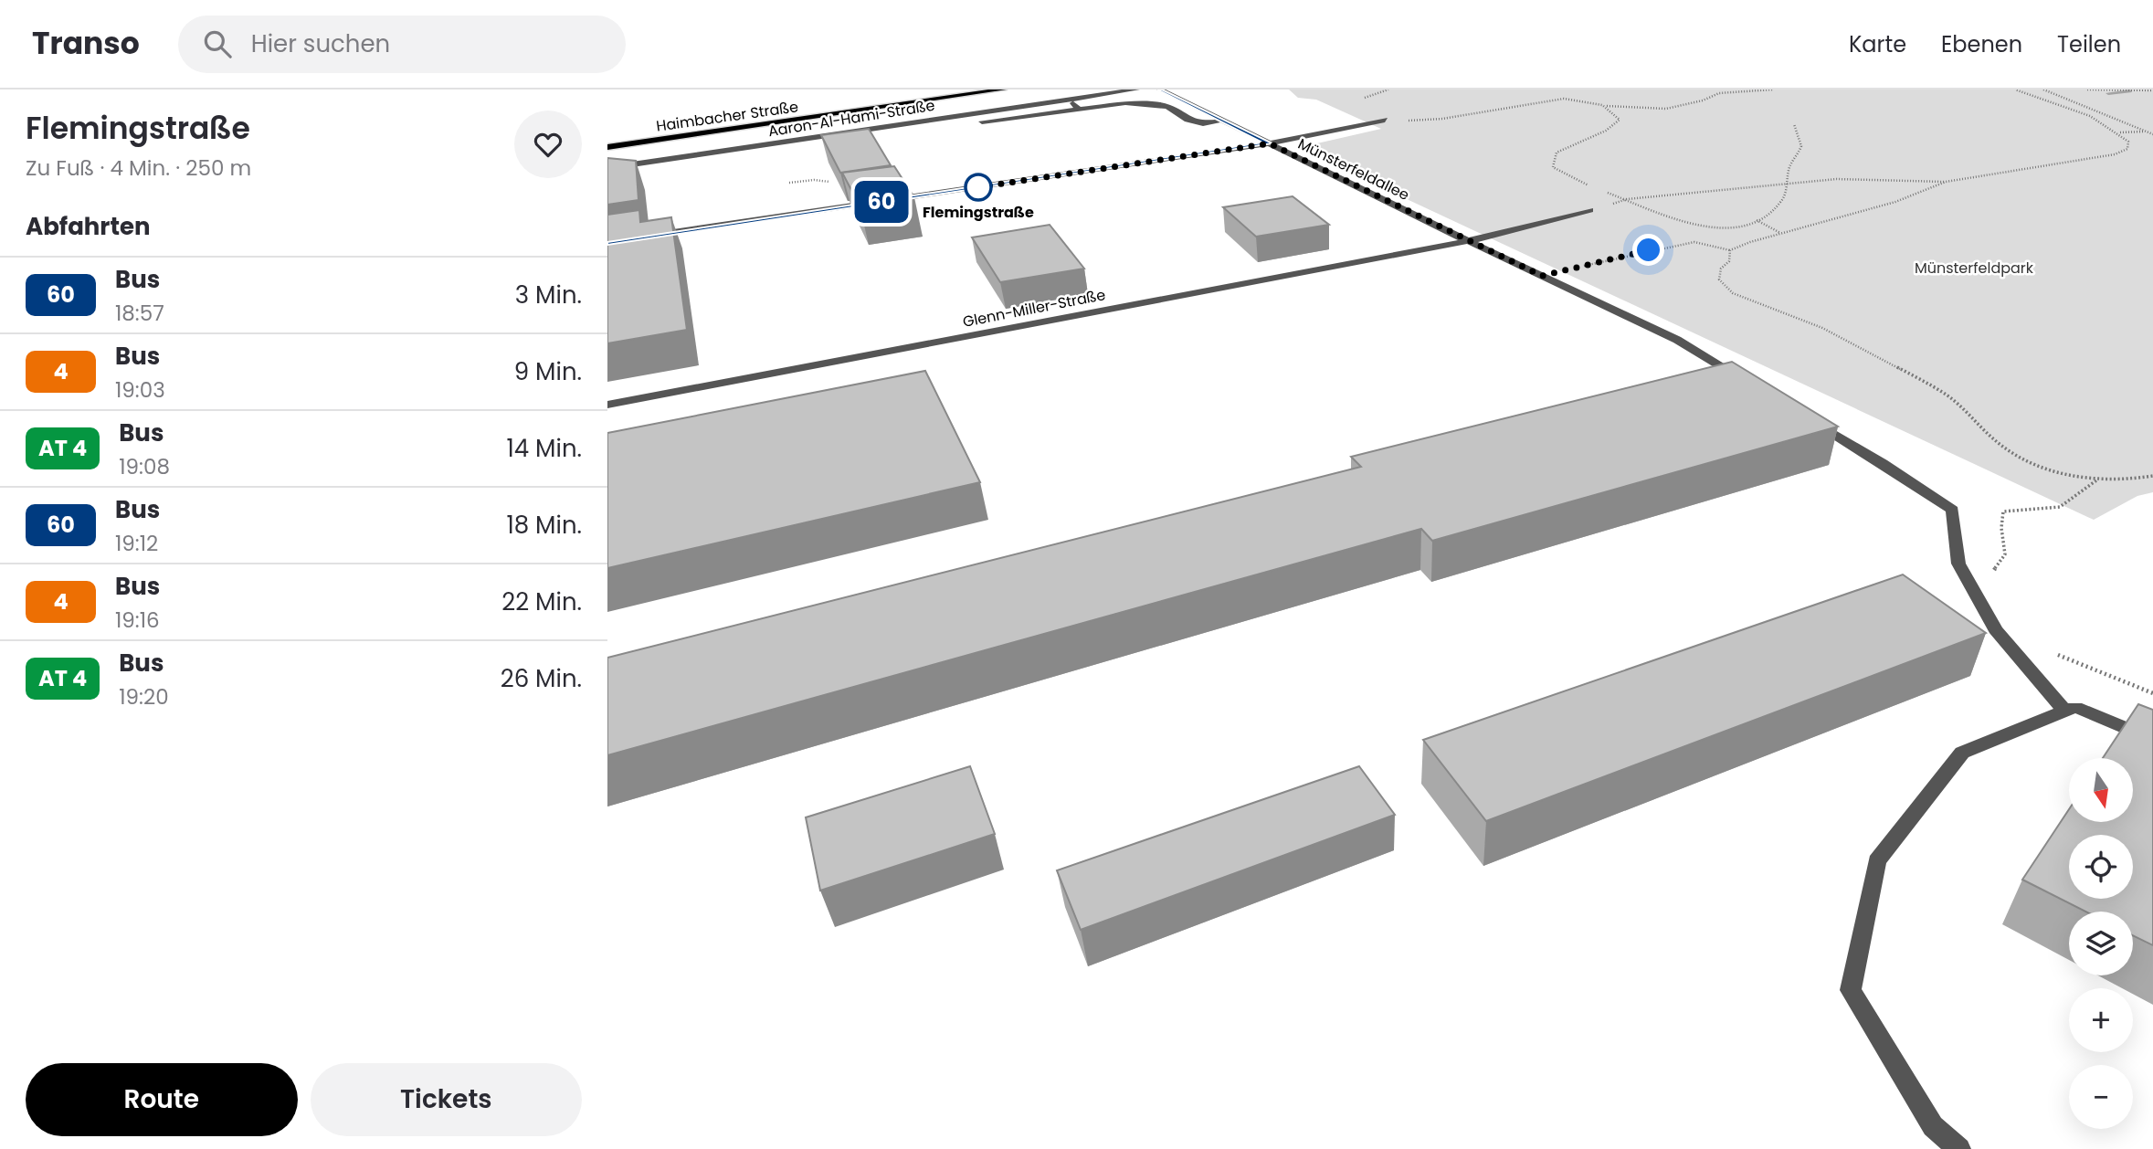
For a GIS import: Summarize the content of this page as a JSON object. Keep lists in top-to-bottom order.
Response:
{
  "streets": {
    "main road": ["Haimbacher Straße"],
    "street": ["Aaron-Al-Hami-Straße", "Münsterfeldallee", "Glenn-Miller-Straße"]
  },
  "crossings": [
    ["Münsterfeldallee", "Glenn-Miller-Straße"]
  ],
  "parks": ["Münsterfeldpark"],
  "places": ["Flemingstraße"],
  "lines": ["bus line 60"],
  "north": "bottom",
  "page": {
    "header": "Transo",
    "search": "Hier suchen",
    "nav": ["Karte", "Ebenen", "Teilen"],
    "heading": [
      ["Flemingstraße", "Zu Fuß · 4 Min. · 250 m"],
      "Abfahrten"
    ],
    "on_map": "60",
    "list": [
      {
        "mark": "60",
        "name": "Bus",
        "note": "18:57",
        "value": "3 Min."
      },
      {
        "mark": "4",
        "name": "Bus",
        "note": "19:03",
        "value": "9 Min."
      },
      {
        "mark": "AT 4",
        "name": "Bus",
        "note": "19:08",
        "value": "14 Min."
      },
      {
        "mark": "60",
        "name": "Bus",
        "note": "19:12",
        "value": "18 Min."
      },
      {
        "mark": "4",
        "name": "Bus",
        "note": "19:16",
        "value": "22 Min."
      },
      {
        "mark": "AT 4",
        "name": "Bus",
        "note": "19:20",
        "value": "26 Min."
      }
    ],
    "map_buttons": ["+", "−"],
    "buttons": ["Route", "Tickets"]
  }
}
